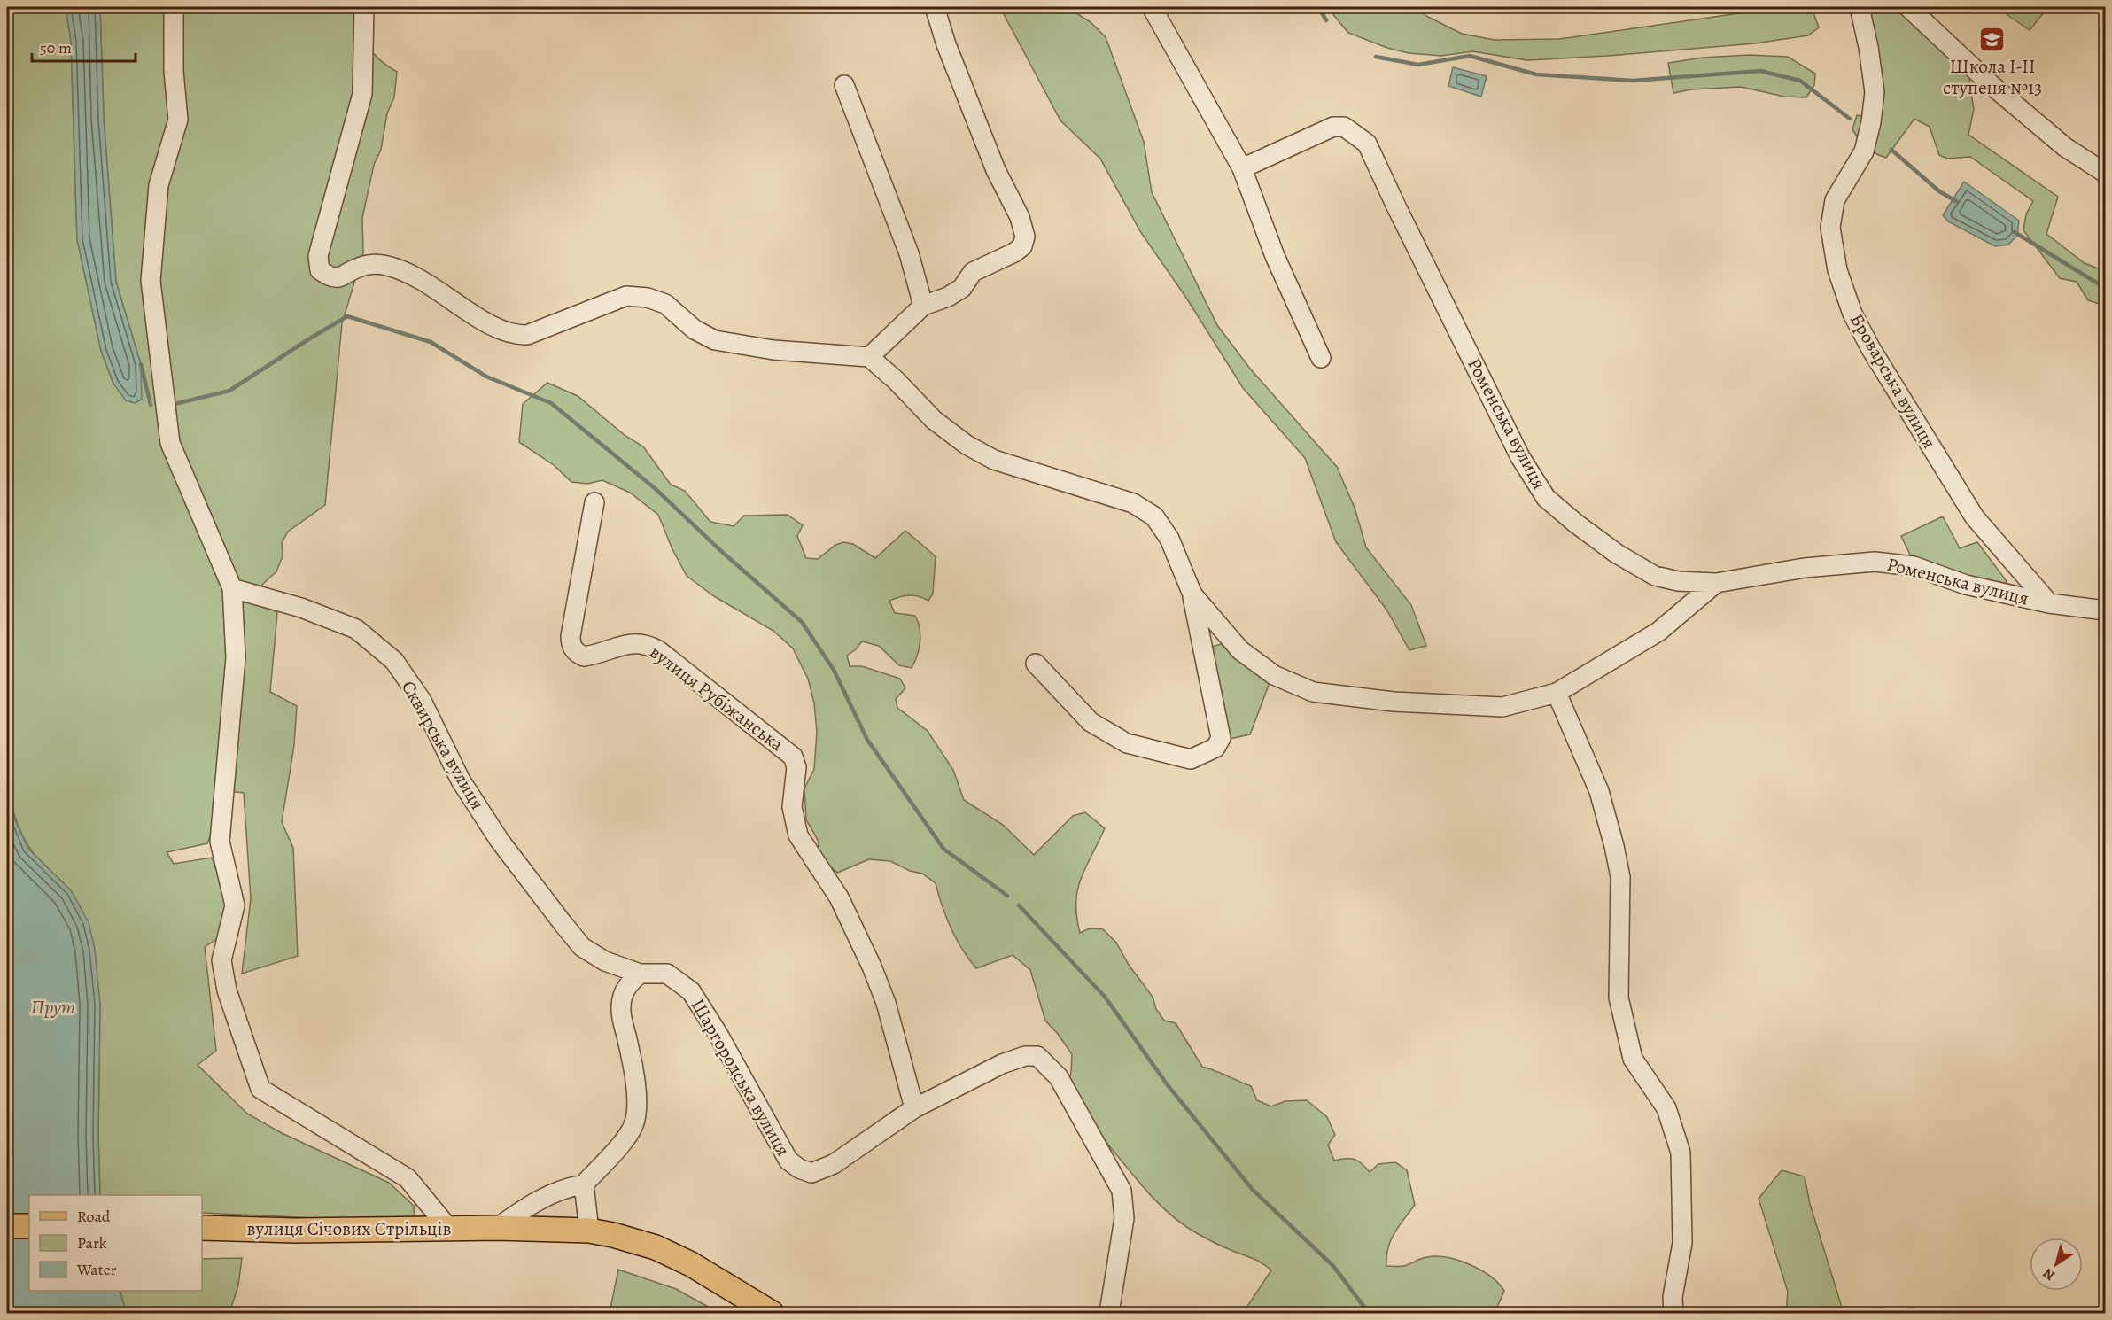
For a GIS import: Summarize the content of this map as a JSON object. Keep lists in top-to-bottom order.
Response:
{
  "streets": {
    "main road": ["вулиця Січових Стрільців"],
    "street": [
      "Броварська вулиця",
      "Роменська вулиця",
      "вулиця Рубіжанська",
      "Сквирська вулиця",
      "Шаргородська вулиця"
    ]
  },
  "crossings": [
    ["Броварська вулиця", "Роменська вулиця"],
    ["вулиця Рубіжанська", "Шаргородська вулиця"],
    ["Сквирська вулиця", "Шаргородська вулиця"]
  ],
  "water": ["Прут"],
  "places": {
    "school or university": ["Школа I-II ступеня №13"]
  },
  "legend": ["Road", "Park", "Water"],
  "scale_bar": "50 m",
  "north": "bottom left"
}
